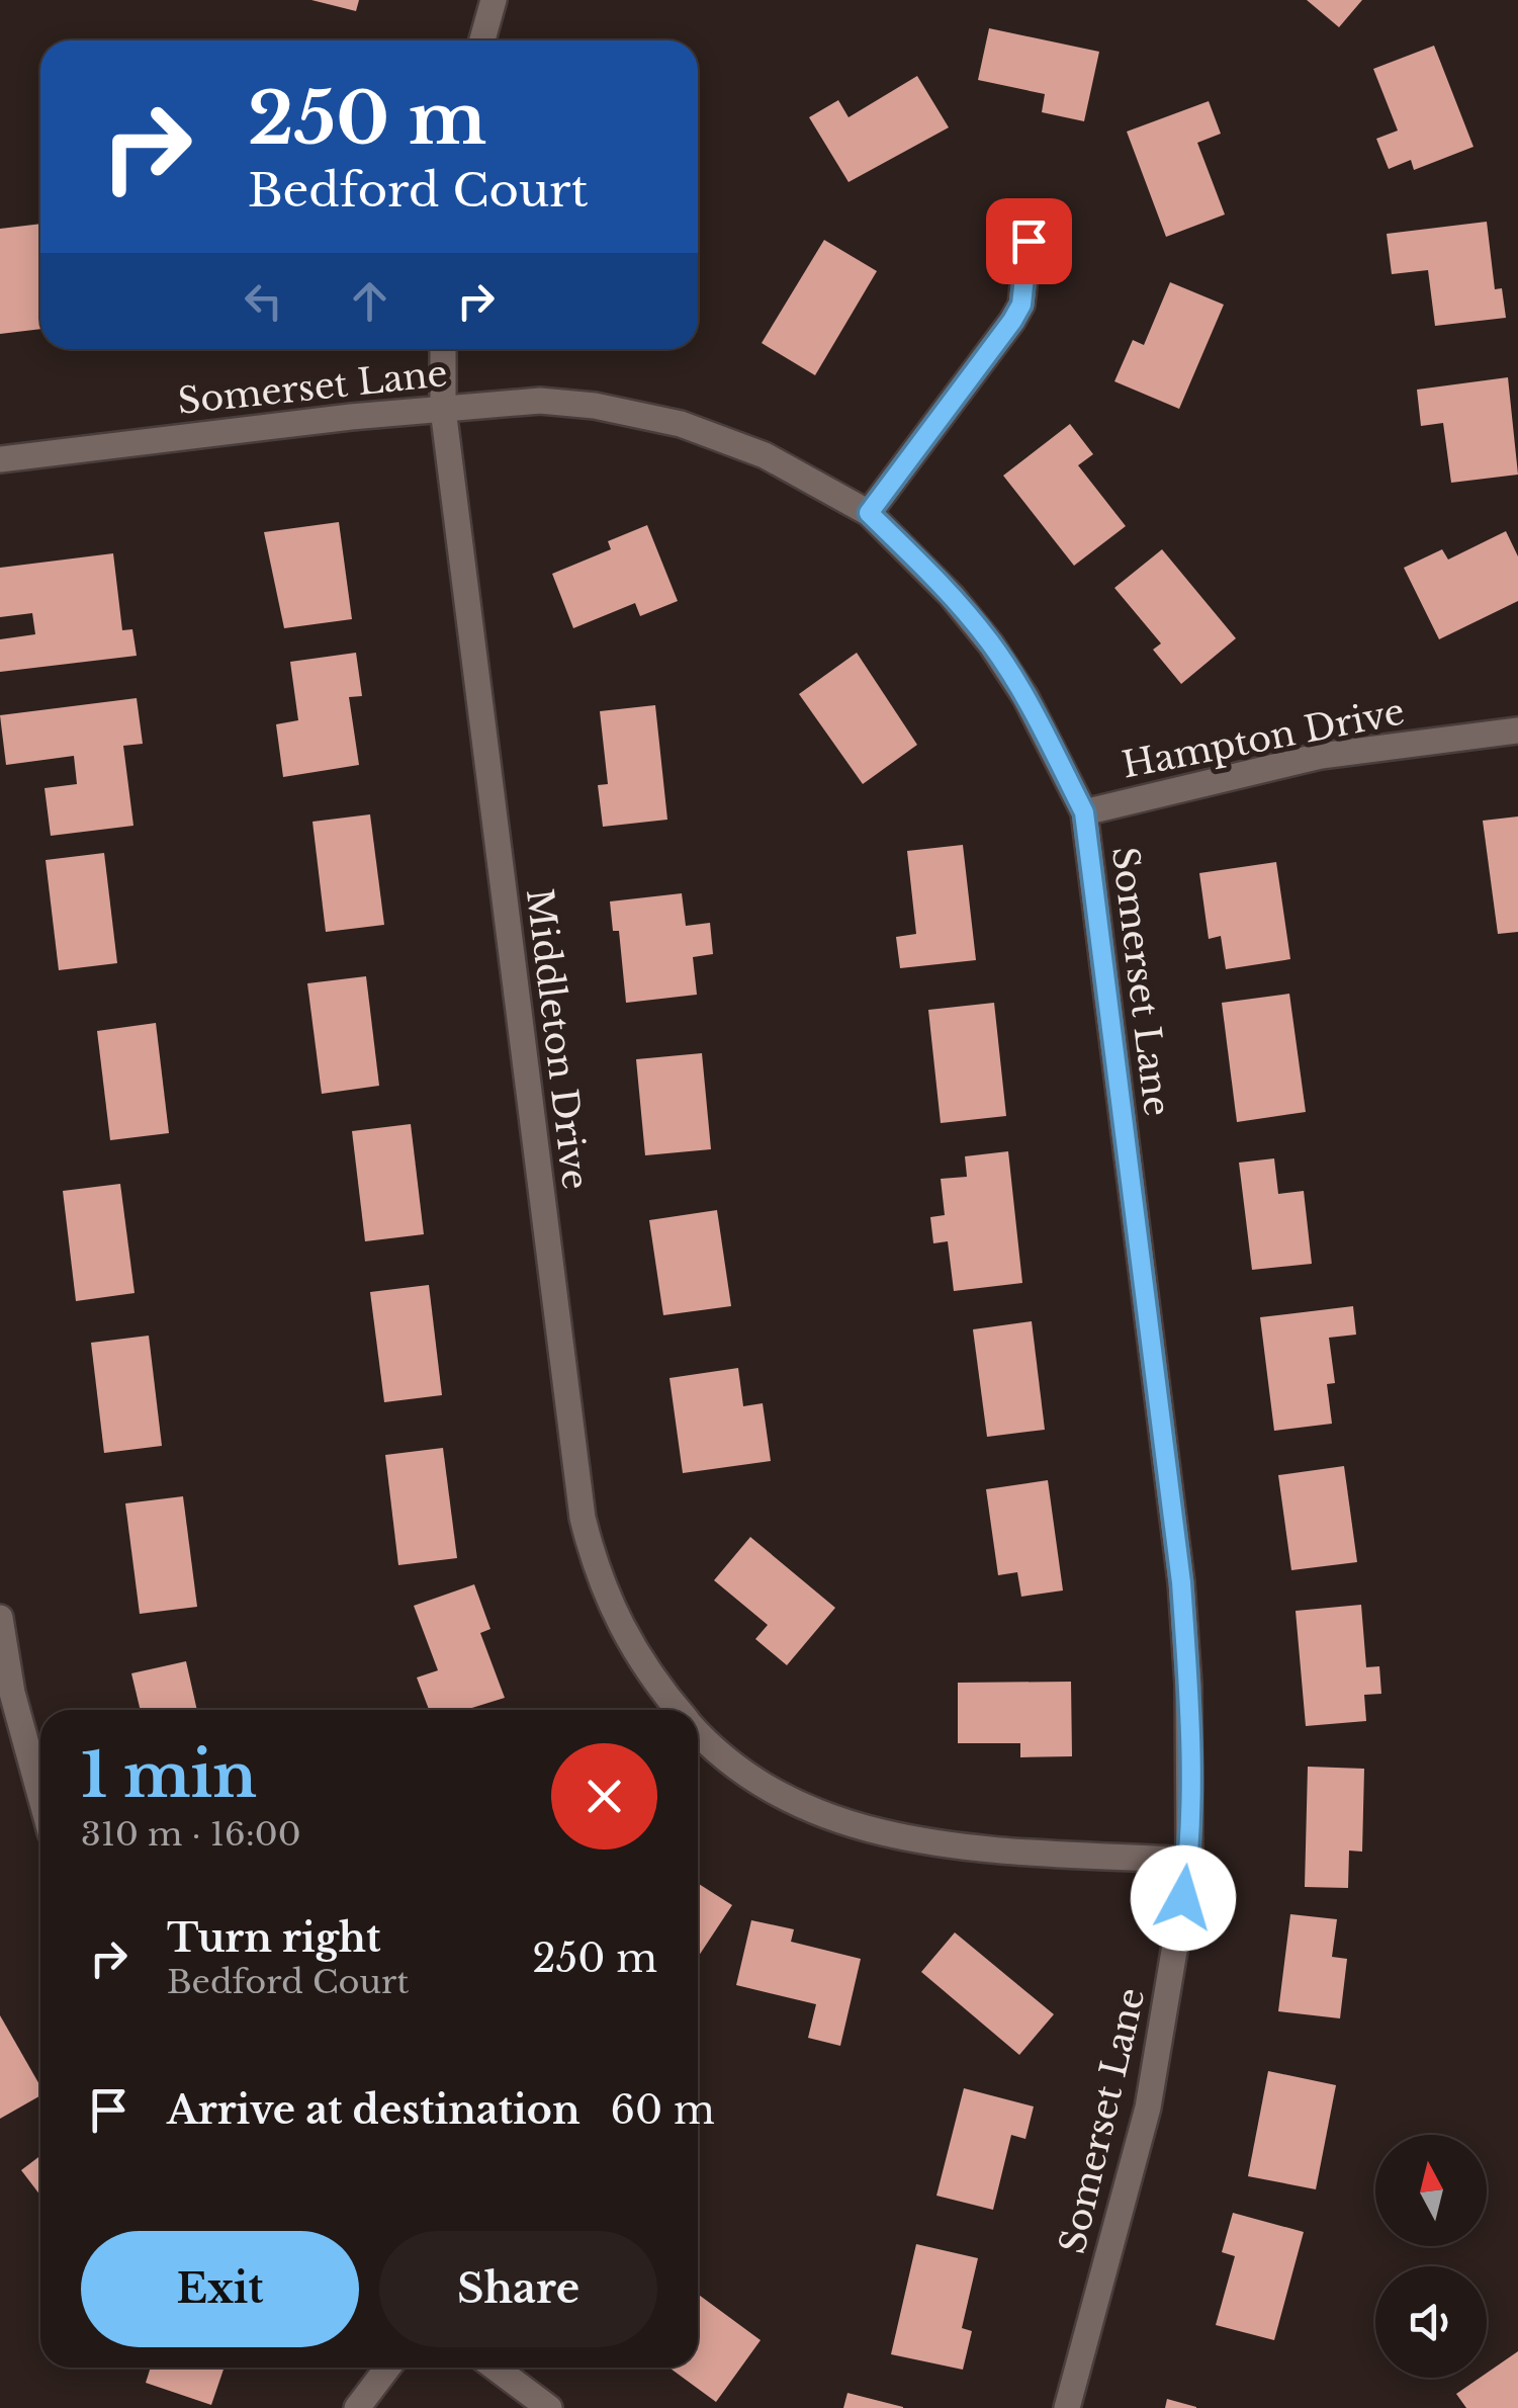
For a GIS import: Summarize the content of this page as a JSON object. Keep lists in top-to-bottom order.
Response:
{
  "streets": {
    "street": ["Somerset Lane", "Hampton Drive", "Middleton Drive"]
  },
  "crossings": [
    ["Somerset Lane", "Hampton Drive"],
    ["Somerset Lane", "Middleton Drive"]
  ],
  "north": "top",
  "page": {
    "turn": ["250 m", "Bedford Court"],
    "heading": ["1 min", "310 m · 16:00"],
    "list": [
      {
        "name": "Turn right",
        "note": "Bedford Court",
        "value": "250 m"
      },
      {
        "name": "Arrive at destination",
        "value": "60 m"
      }
    ],
    "buttons": ["Exit", "Share"]
  }
}
